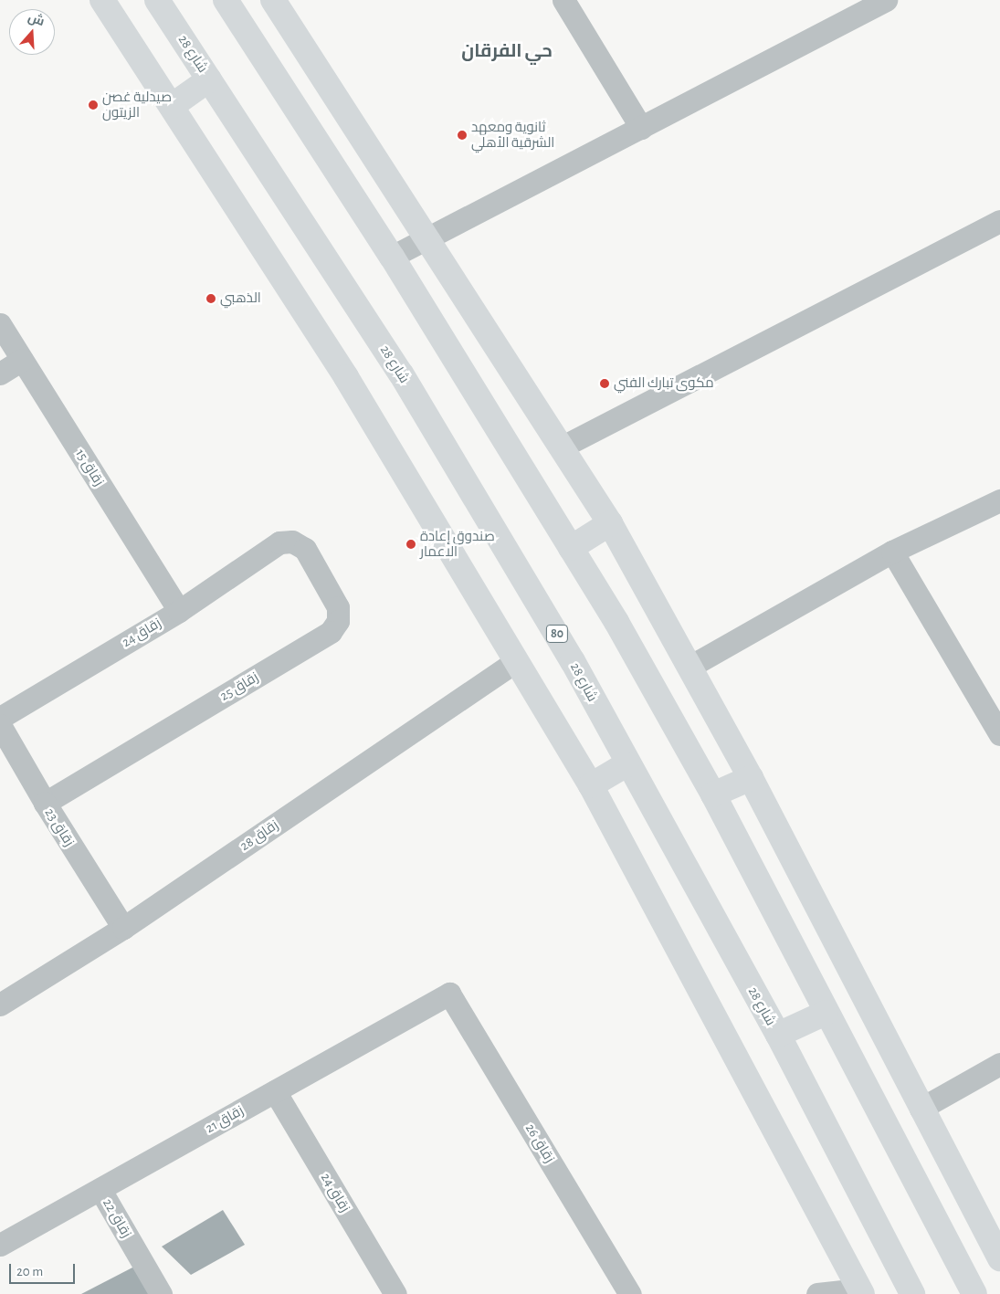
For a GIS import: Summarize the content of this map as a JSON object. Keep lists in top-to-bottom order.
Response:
{
  "streets": {
    "main road": ["شارع 28", "80"],
    "street": [
      "زقاق 15",
      "زقاق 24",
      "زقاق 25",
      "زقاق 23",
      "زقاق 28",
      "زقاق 21",
      "زقاق 26",
      "زقاق 22"
    ]
  },
  "crossings": [
    ["زقاق 15", "زقاق 24"],
    ["زقاق 24", "زقاق 25"],
    ["زقاق 24", "زقاق 21"],
    ["زقاق 25", "زقاق 23"],
    ["زقاق 23", "زقاق 28"],
    ["زقاق 21", "زقاق 26"],
    ["زقاق 21", "زقاق 22"]
  ],
  "districts": ["حي الفرقان"],
  "places": [
    "صيدلية غصن الزيتون",
    "ثانوية ومعهد الشرقية الأهلي",
    "الذهبي",
    "مكوى تبارك الفني",
    "صندوق إعادة الاعمار"
  ],
  "scale_bar": "20 m",
  "north": "top"
}
